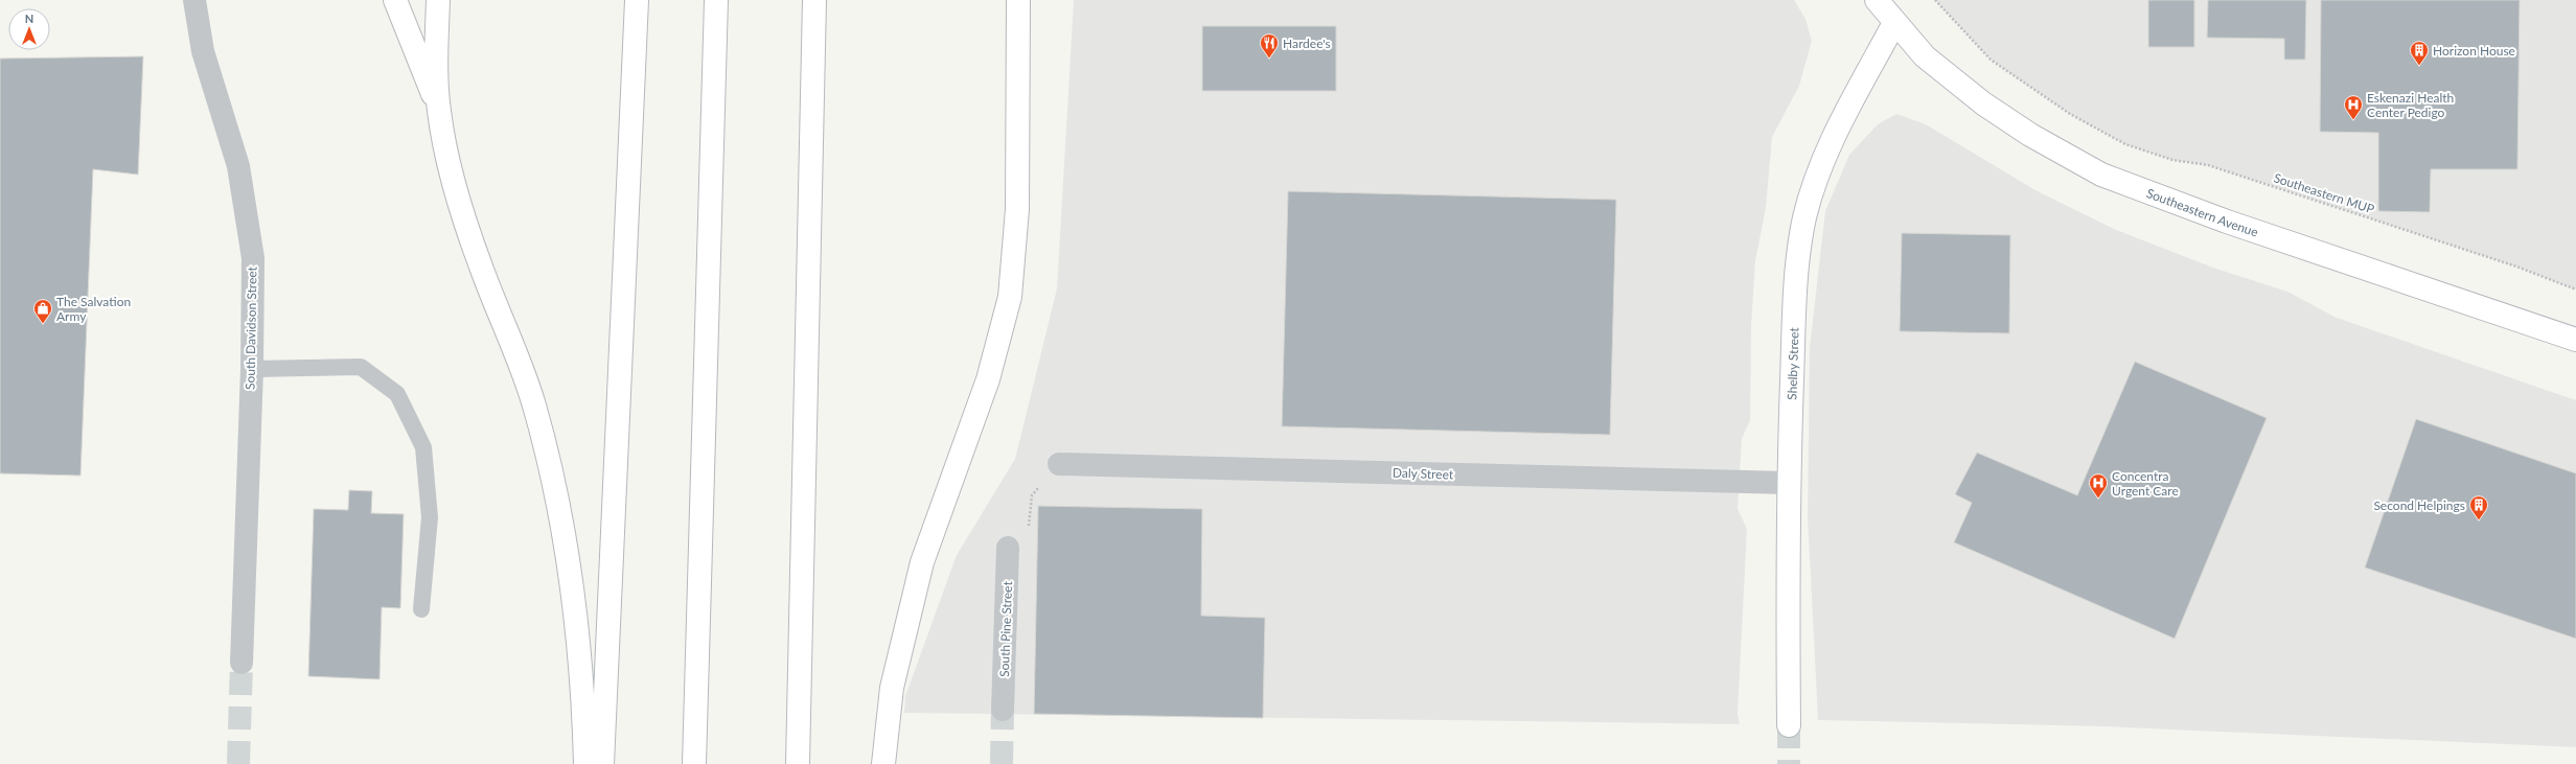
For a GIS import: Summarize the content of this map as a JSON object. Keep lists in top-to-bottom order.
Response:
{
  "streets": {
    "main road": ["Southeastern Avenue", "Shelby Street"],
    "street": ["South Davidson Street", "Daly Street", "South Pine Street"],
    "path": ["Southeastern MUP"]
  },
  "crossings": [
    ["Southeastern Avenue", "Shelby Street"],
    ["Shelby Street", "Daly Street"]
  ],
  "places": {
    "restaurant": ["Hardee's"],
    "building": ["Horizon House", "Second Helpings"],
    "hospital": ["Eskenazi Health Center Pedigo", "Concentra Urgent Care"],
    "shop": ["The Salvation Army"]
  },
  "north": "top"
}
